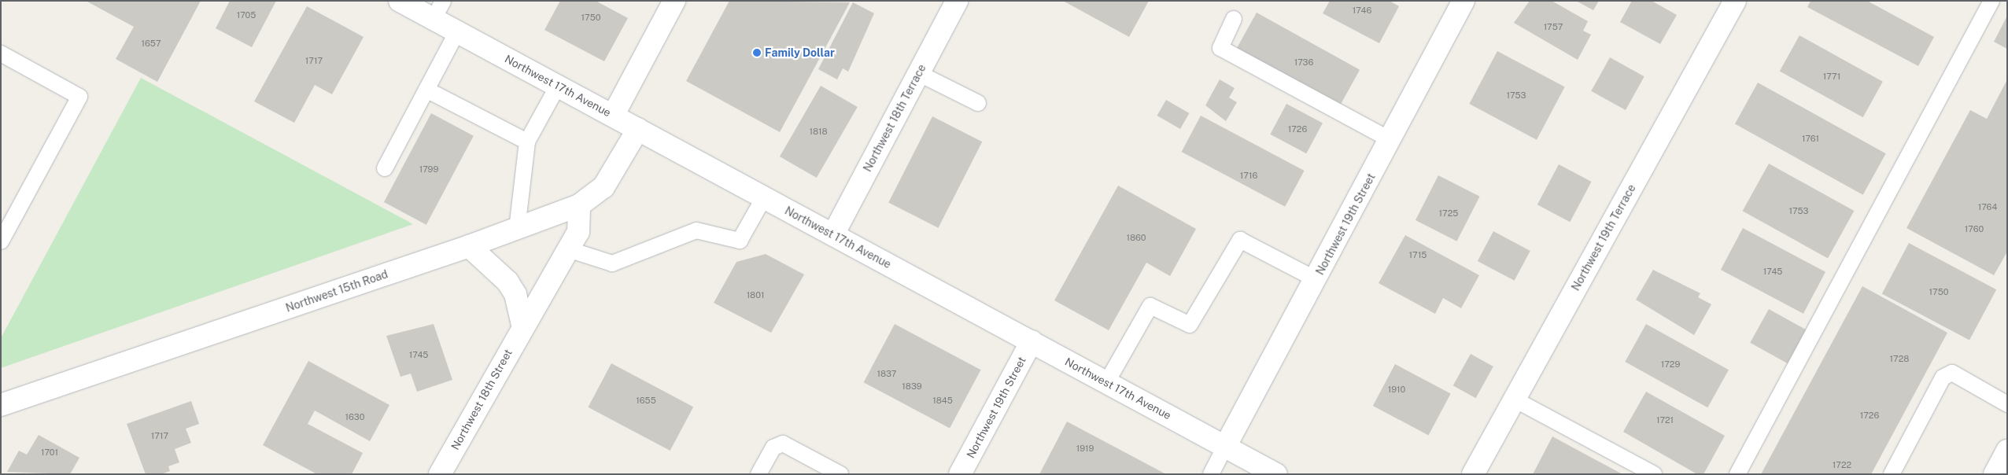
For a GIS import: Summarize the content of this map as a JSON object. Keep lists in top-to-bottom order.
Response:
{
  "streets": {
    "street": [
      "Northwest 17th Avenue",
      "Northwest 18th Terrace",
      "Northwest 19th Street",
      "Northwest 19th Terrace",
      "Northwest 15th Road",
      "Northwest 18th Street"
    ]
  },
  "crossings": [
    ["Northwest 17th Avenue", "Northwest 18th Terrace"],
    ["Northwest 17th Avenue", "Northwest 19th Street"],
    ["Northwest 17th Avenue", "Northwest 15th Road"],
    ["Northwest 15th Road", "Northwest 18th Street"]
  ],
  "places": ["Family Dollar"],
  "house_numbers": [
    "1746",
    "1705",
    "1750",
    "1757",
    "1657",
    "1717",
    "1736",
    "1771",
    "1753",
    "1726",
    "1818",
    "1761",
    "1799",
    "1716",
    "1764",
    "1753",
    "1725",
    "1760",
    "1860",
    "1715",
    "1745",
    "1750",
    "1801",
    "1745",
    "1728",
    "1729",
    "1837",
    "1839",
    "1910",
    "1655",
    "1845",
    "1726",
    "1630",
    "1721",
    "1717",
    "1919",
    "1701",
    "1722"
  ]
}
